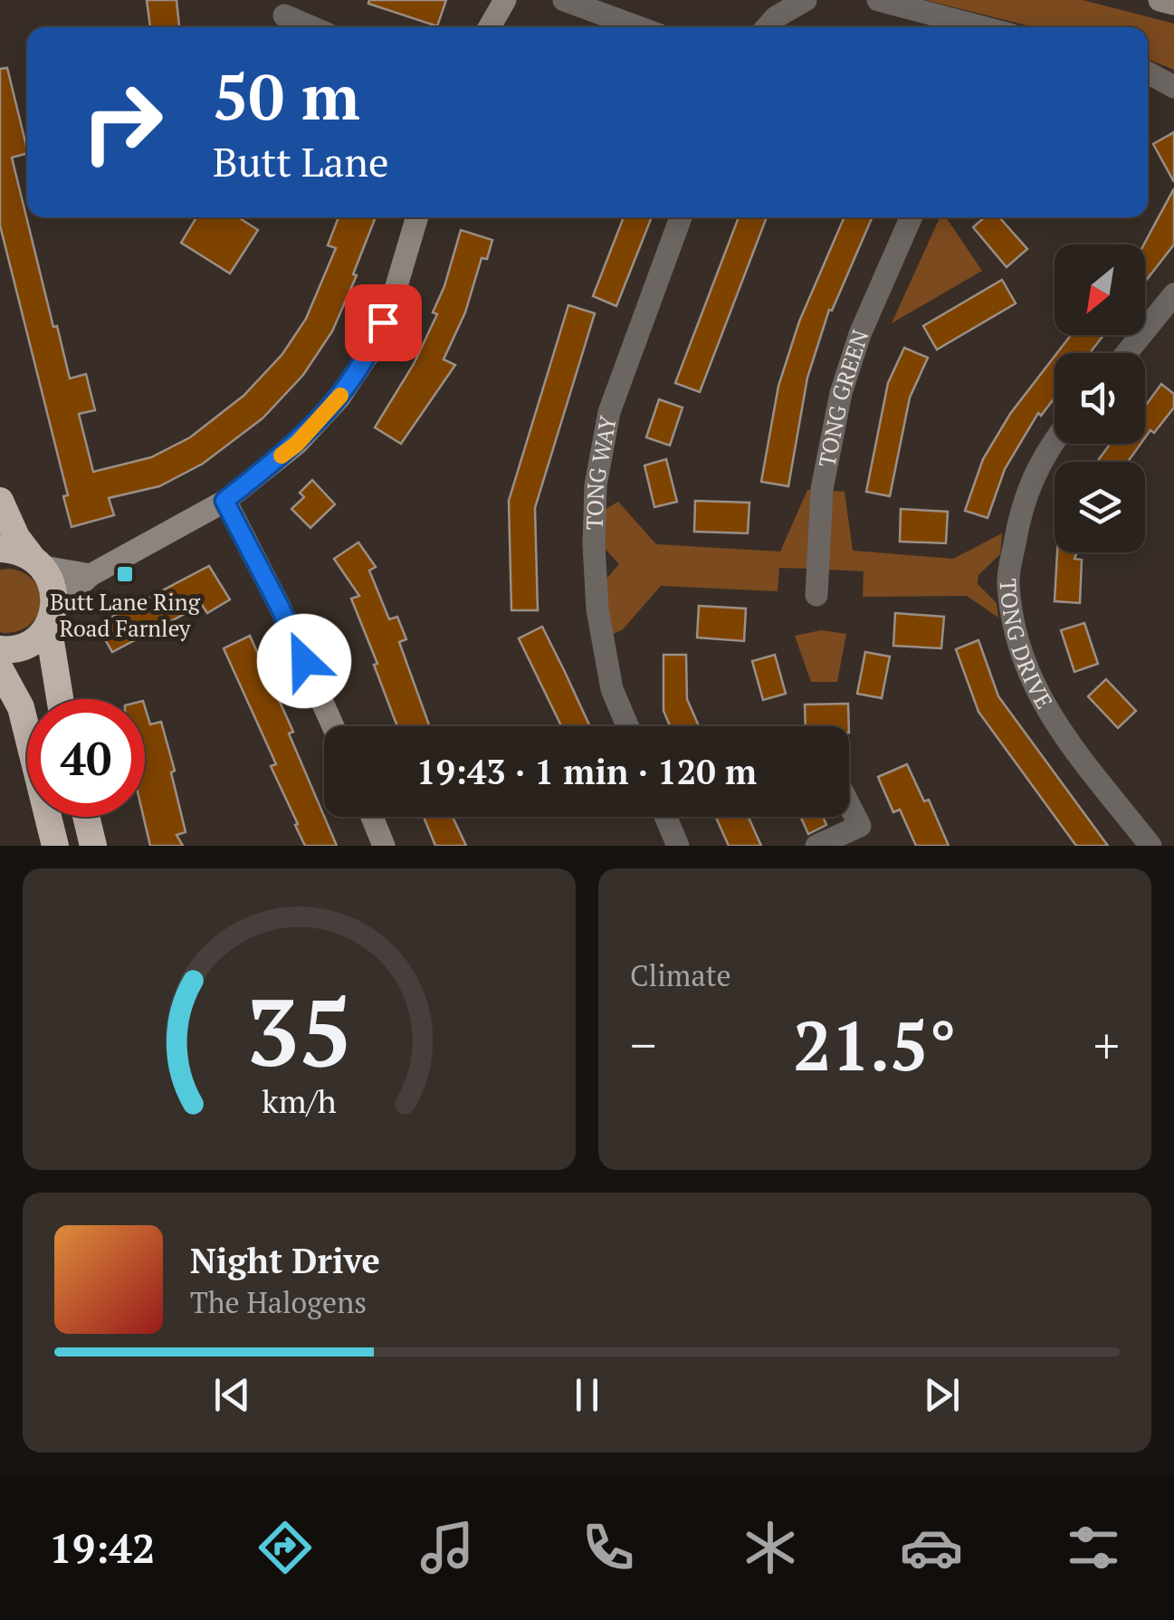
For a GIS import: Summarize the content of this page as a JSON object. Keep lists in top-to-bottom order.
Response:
{
  "streets": {
    "street": ["TONG GREEN", "TONG WAY", "TONG DRIVE"]
  },
  "places": {
    "transit": ["Butt Lane Ring Road Farnley"]
  },
  "north": "bottom left",
  "page": {
    "turn": ["50 m", "Butt Lane"],
    "limit": "40",
    "trip": "19:43 · 1 min · 120 m",
    "tile": "Climate",
    "heat": ["−", "21.5°", "+"],
    "song": ["Night Drive", "The Halogens"],
    "tabs": "19:42",
    "gauge": ["35", "km/h"]
  }
}
